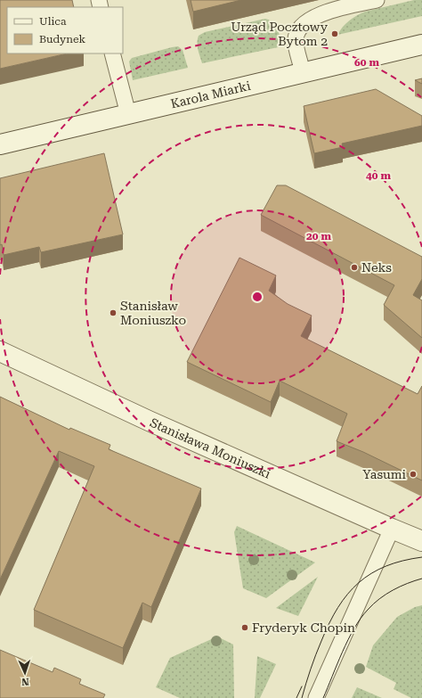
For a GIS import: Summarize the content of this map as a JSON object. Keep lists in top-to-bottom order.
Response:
{
  "streets": {
    "street": ["Karola Miarki", "Stanisława Moniuszki"]
  },
  "places": [
    "Urząd Pocztowy Bytom 2",
    "Neks",
    "Stanisław Moniuszko",
    "Yasumi",
    "Fryderyk Chopin"
  ],
  "legend": ["Ulica", "Budynek"],
  "north": "bottom",
  "rings": ["60 m", "40 m", "20 m"]
}
